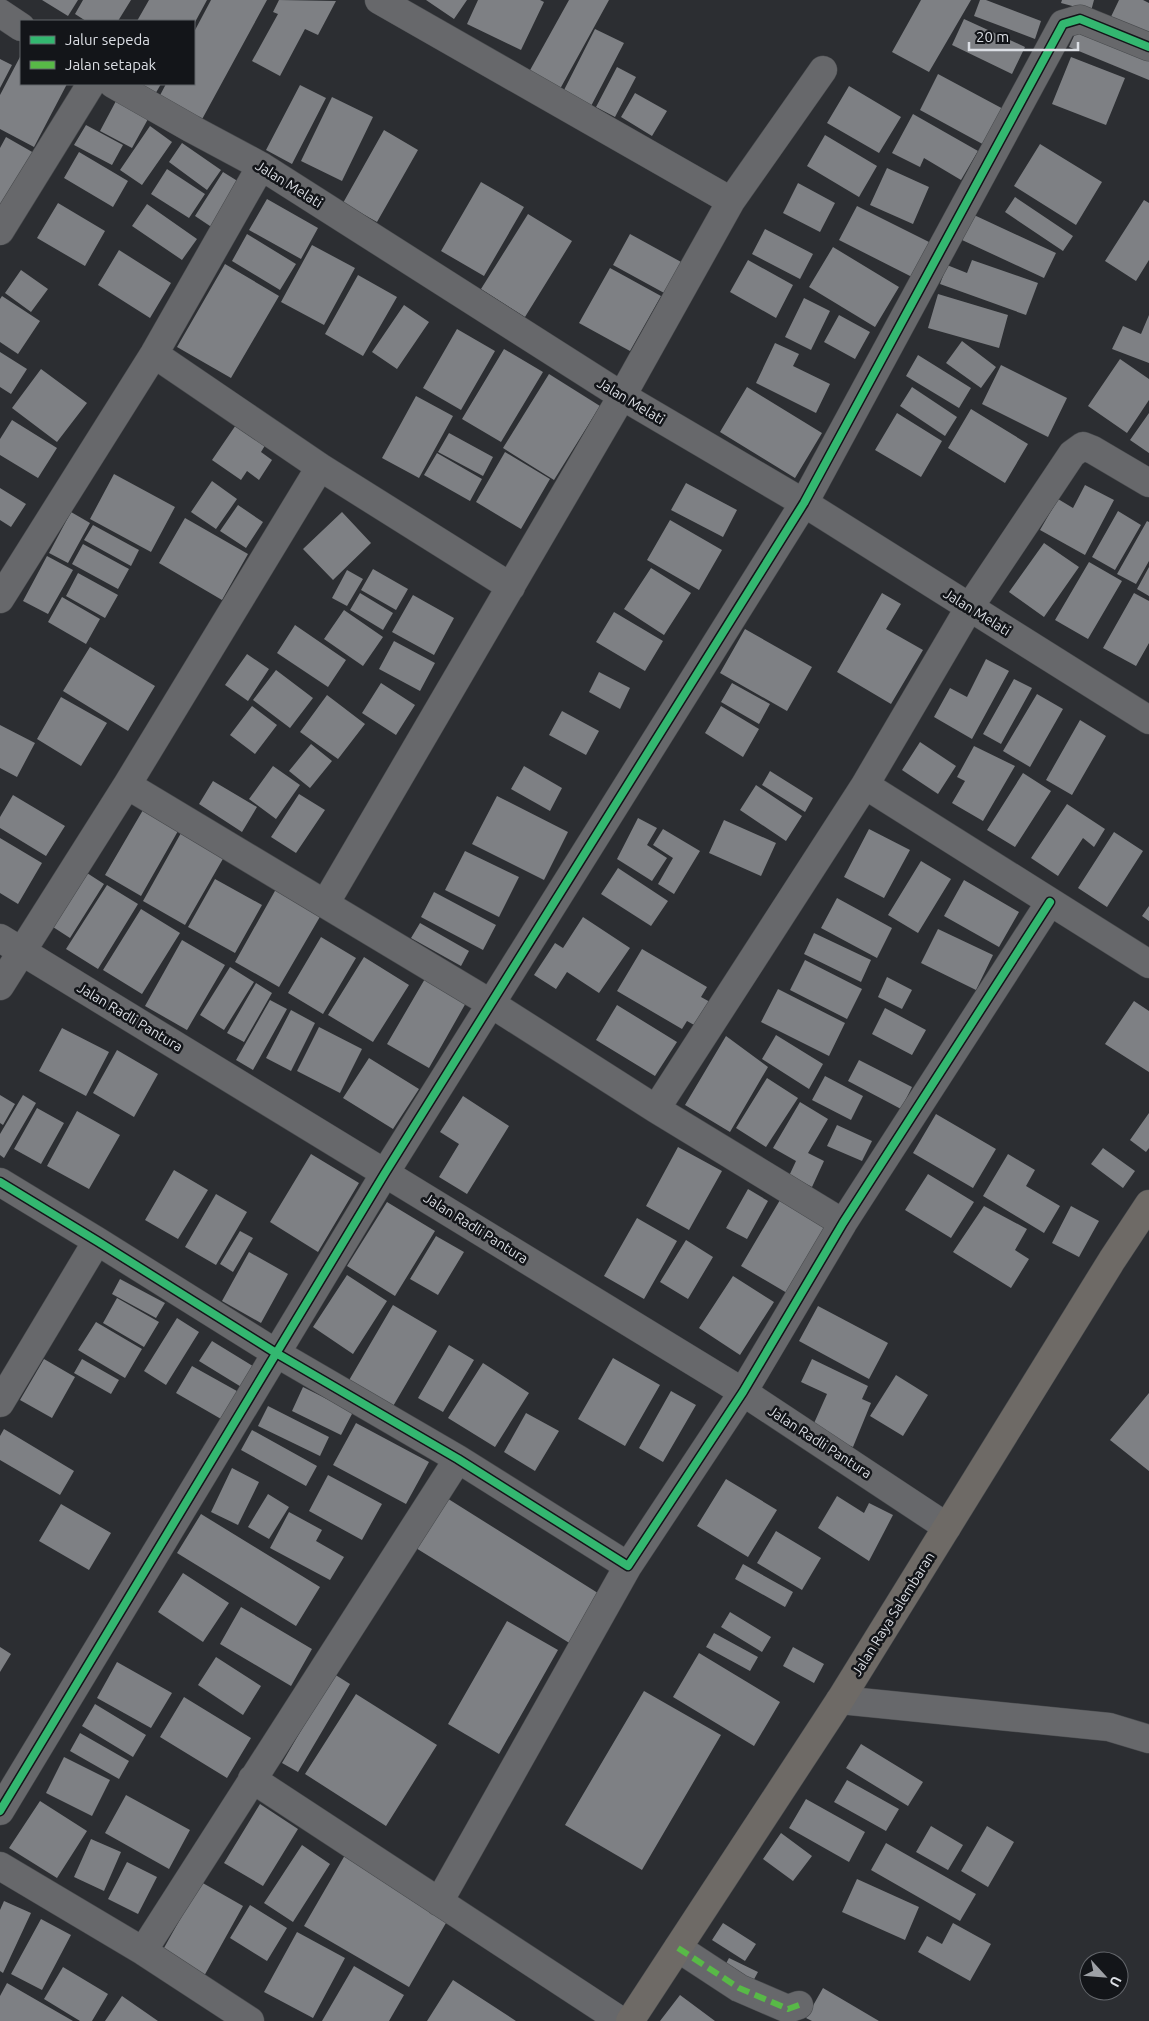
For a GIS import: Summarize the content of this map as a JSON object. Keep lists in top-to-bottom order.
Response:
{
  "streets": {
    "main road": ["Jalan Raya Salembaran"],
    "street": ["Jalan Melati", "Jalan Radli Pantura"]
  },
  "crossings": [
    ["Jalan Radli Pantura", "Jalan Raya Salembaran"]
  ],
  "legend": ["Jalur sepeda", "Jalan setapak"],
  "scale_bar": "20 m",
  "north": "bottom right"
}
